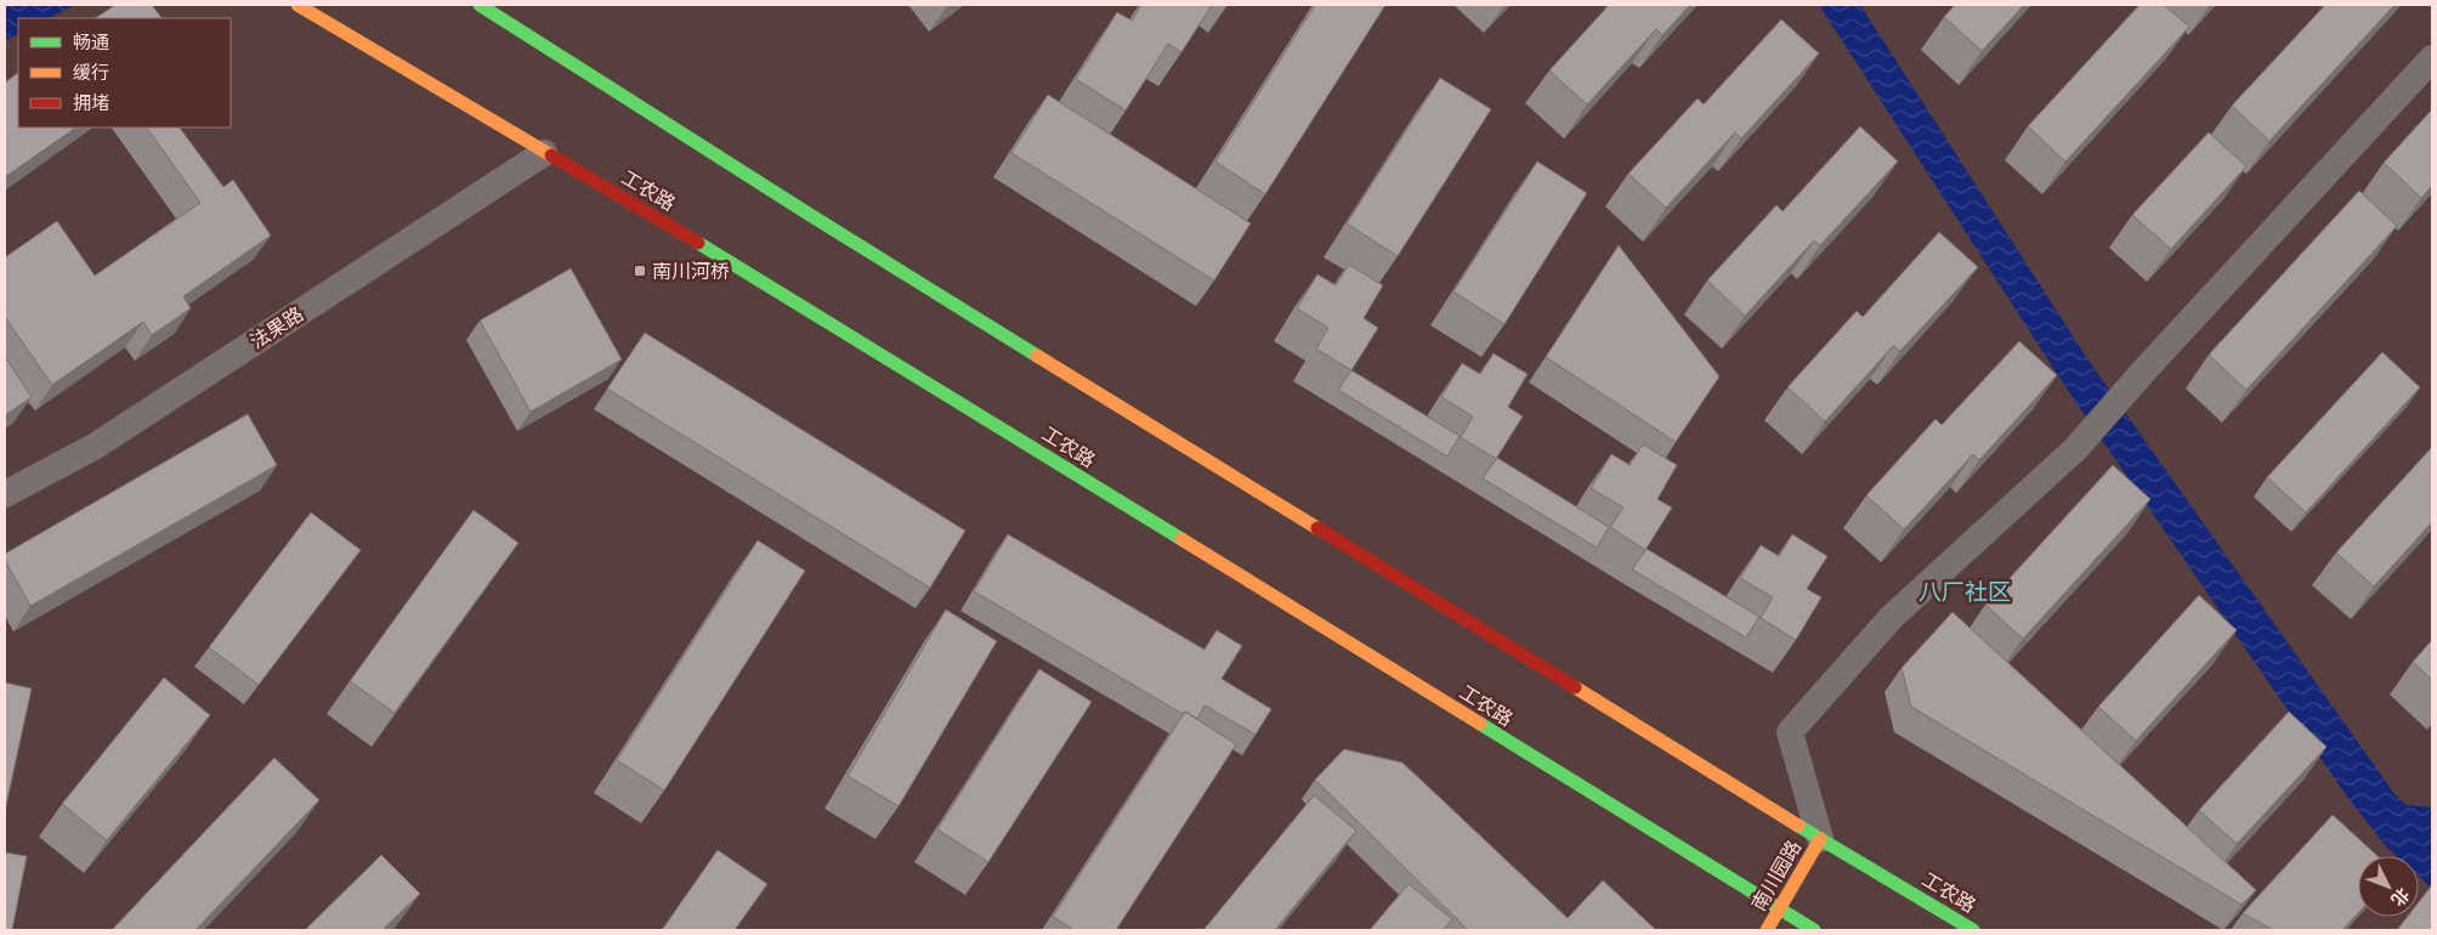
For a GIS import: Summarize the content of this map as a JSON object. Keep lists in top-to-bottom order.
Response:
{
  "streets": {
    "main road": ["工农路", "南川园路"],
    "street": ["法果路"]
  },
  "crossings": [
    ["工农路", "法果路"],
    ["工农路", "南川园路"]
  ],
  "districts": ["八厂社区"],
  "places": {
    "transit": ["南川河桥"]
  },
  "legend": ["畅通", "缓行", "拥堵"],
  "north": "bottom right"
}
